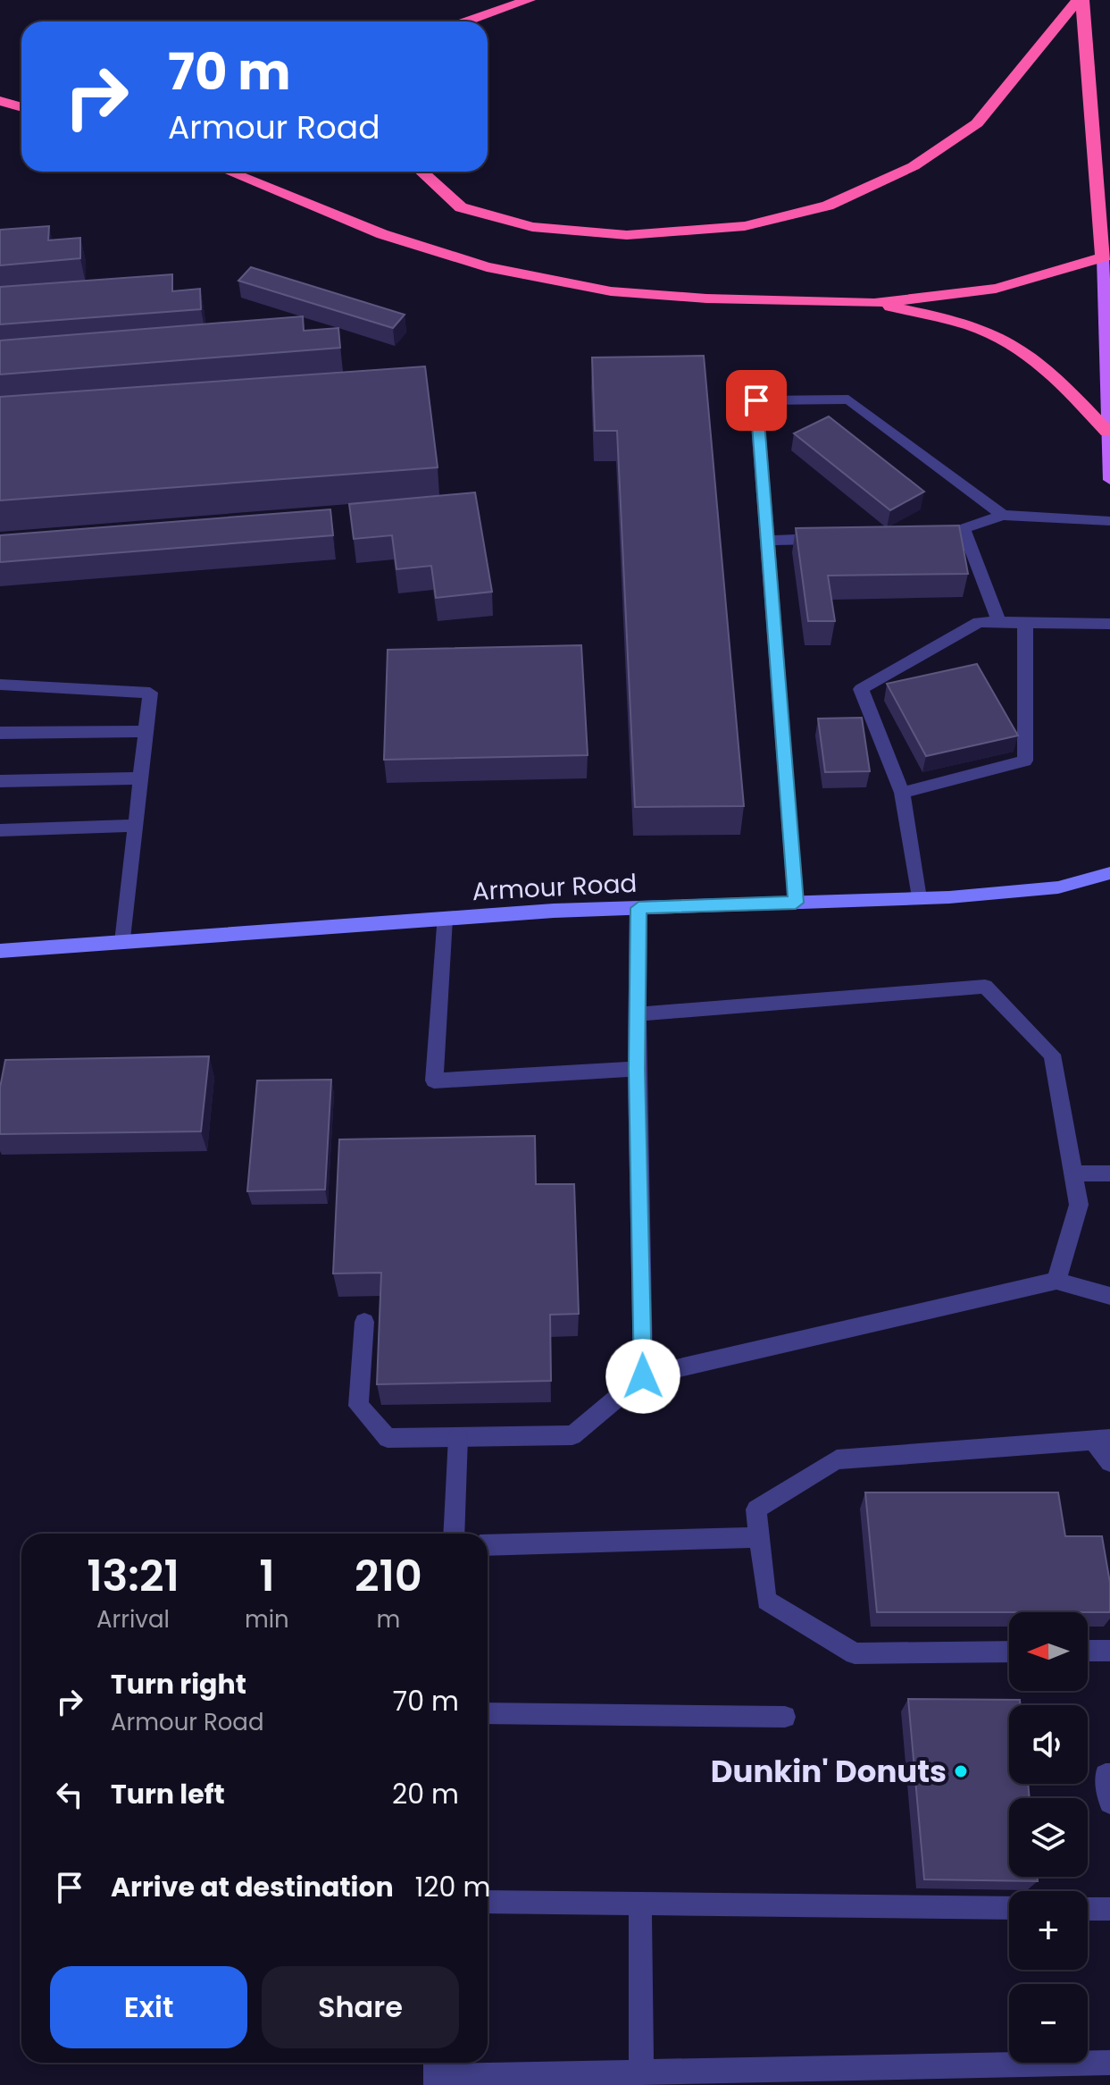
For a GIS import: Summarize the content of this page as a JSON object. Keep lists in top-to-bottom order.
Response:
{
  "streets": {
    "street": ["Armour Road"]
  },
  "places": ["Dunkin' Donuts"],
  "north": "left",
  "page": {
    "turn": ["70 m", "Armour Road"],
    "eta": [
      "13:21",
      "Arrival",
      "1",
      "min",
      "210",
      "m"
    ],
    "map_buttons": ["+", "−"],
    "list": [
      {
        "name": "Turn right",
        "note": "Armour Road",
        "value": "70 m"
      },
      {
        "name": "Turn left",
        "value": "20 m"
      },
      {
        "name": "Arrive at destination",
        "value": "120 m"
      }
    ],
    "buttons": ["Exit", "Share"]
  }
}
